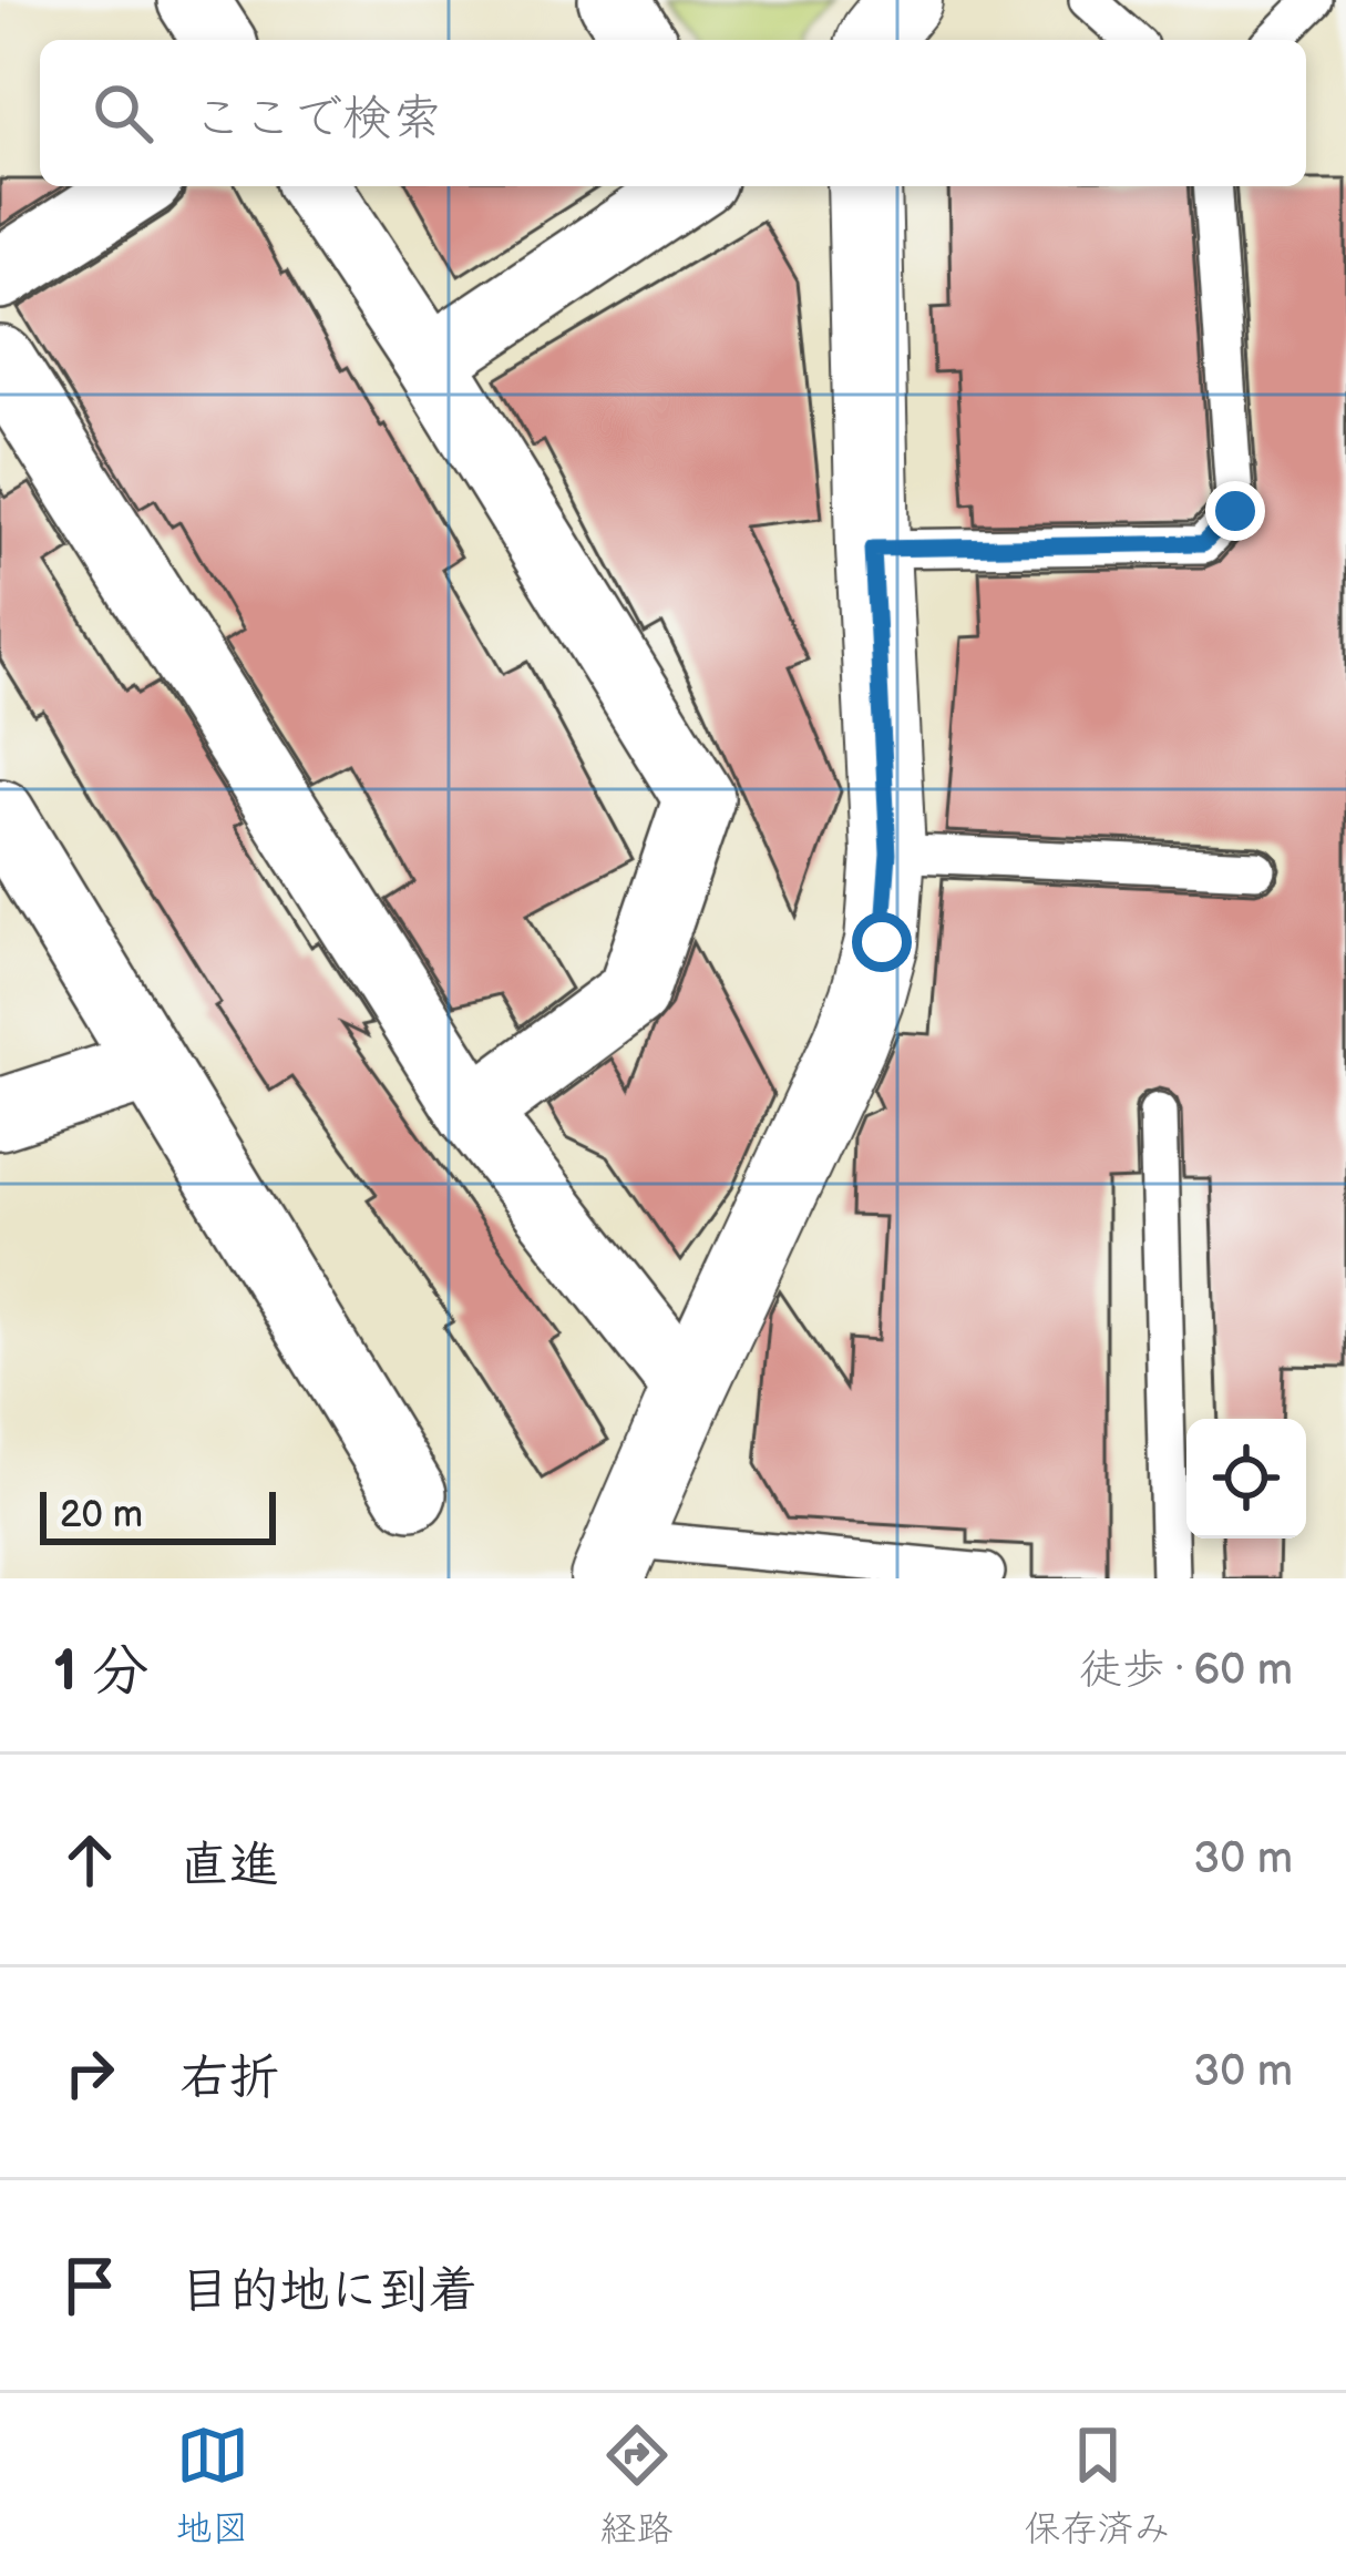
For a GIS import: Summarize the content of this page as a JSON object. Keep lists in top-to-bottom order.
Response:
{
  "scale_bar": "20 m",
  "page": {
    "search": "ここで検索",
    "scale": "20 m",
    "heading": ["1 分", "徒歩 · 60 m"],
    "list": [
      ["直進", "30 m"],
      ["右折", "30 m"],
      "目的地に到着"
    ],
    "nav": ["地図", "経路", "保存済み"]
  }
}
